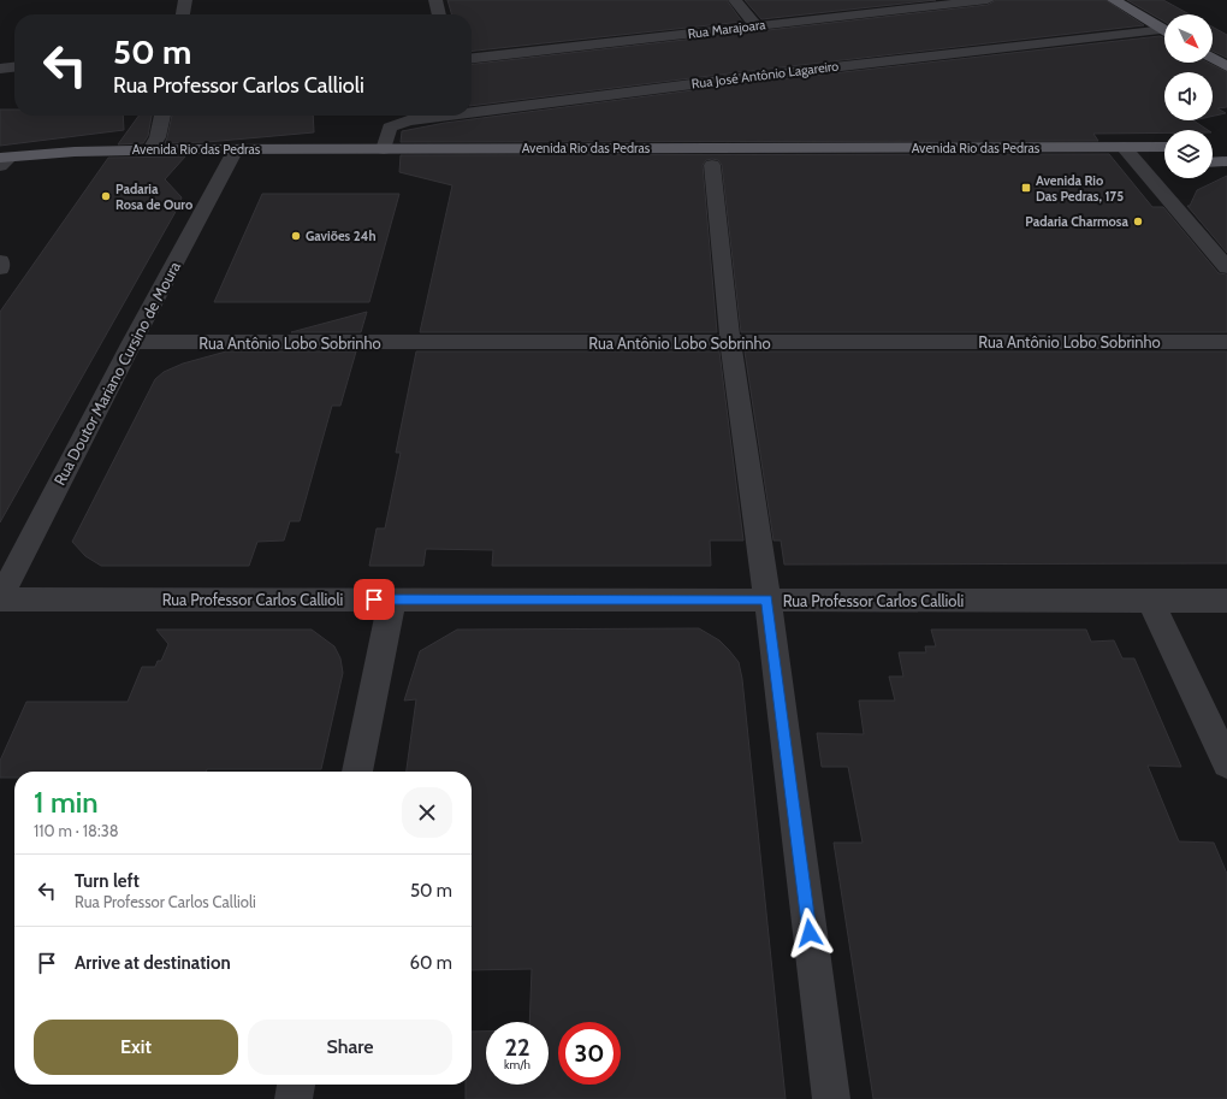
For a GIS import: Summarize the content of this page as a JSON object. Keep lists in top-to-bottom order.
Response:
{
  "streets": {
    "main road": ["Avenida Rio das Pedras"],
    "street": [
      "Rua Marajoara",
      "Rua José Antônio Lagareiro",
      "Rua Antônio Lobo Sobrinho",
      "Rua Doutor Mariano Cursino de Moura",
      "Rua Professor Carlos Callioli"
    ]
  },
  "crossings": [
    ["Rua José Antônio Lagareiro", "Avenida Rio das Pedras"],
    ["Avenida Rio das Pedras", "Rua Doutor Mariano Cursino de Moura"],
    ["Rua Antônio Lobo Sobrinho", "Rua Doutor Mariano Cursino de Moura"],
    ["Rua Doutor Mariano Cursino de Moura", "Rua Professor Carlos Callioli"]
  ],
  "places": {
    "transit": ["Avenida Rio Das Pedras, 175"],
    "other": ["Padaria Rosa de Ouro", "Padaria Charmosa", "Gaviões 24h"]
  },
  "north": "bottom right",
  "page": {
    "turn": ["50 m", "Rua Professor Carlos Callioli"],
    "heading": ["1 min", "110 m · 18:38"],
    "list": [
      {
        "name": "Turn left",
        "note": "Rua Professor Carlos Callioli",
        "value": "50 m"
      },
      {
        "name": "Arrive at destination",
        "value": "60 m"
      }
    ],
    "buttons": ["Exit", "Share"],
    "speed": "22 km/h",
    "limit": "30"
  }
}
